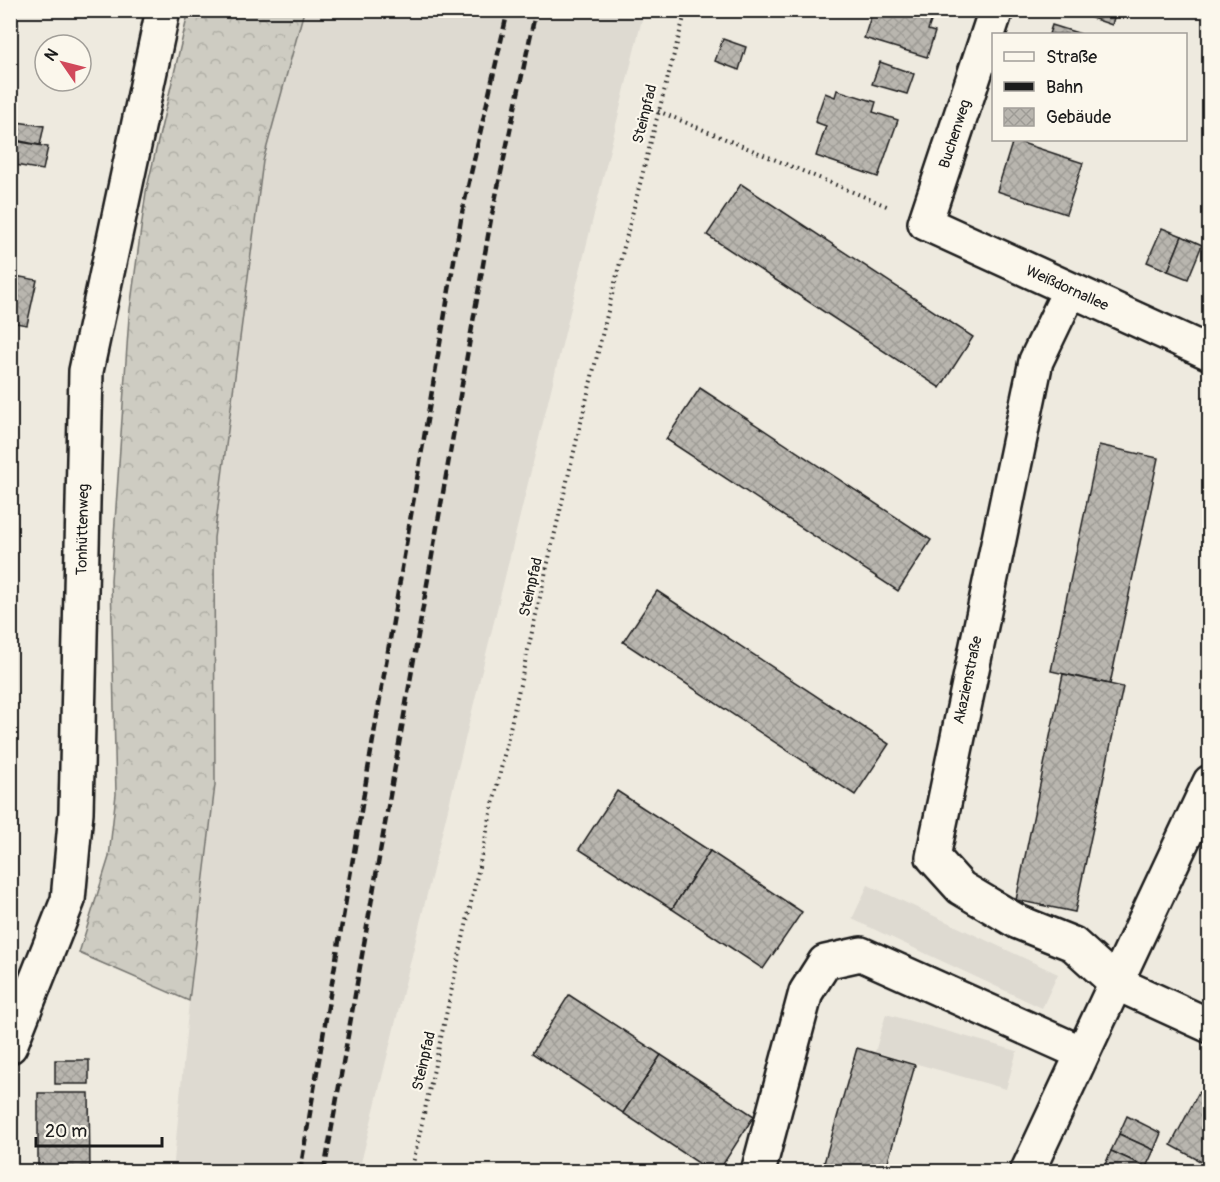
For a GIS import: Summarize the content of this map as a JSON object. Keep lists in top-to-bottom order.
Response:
{
  "streets": {
    "street": [
      "Buchenweg",
      "Weißdornallee",
      "Tonhüttenweg",
      "Akazienstraße"
    ],
    "path": ["Steinpfad"]
  },
  "crossings": [
    ["Buchenweg", "Weißdornallee"],
    ["Weißdornallee", "Akazienstraße"]
  ],
  "legend": ["Straße", "Bahn", "Gebäude"],
  "scale_bar": "20 m",
  "north": "top left"
}
